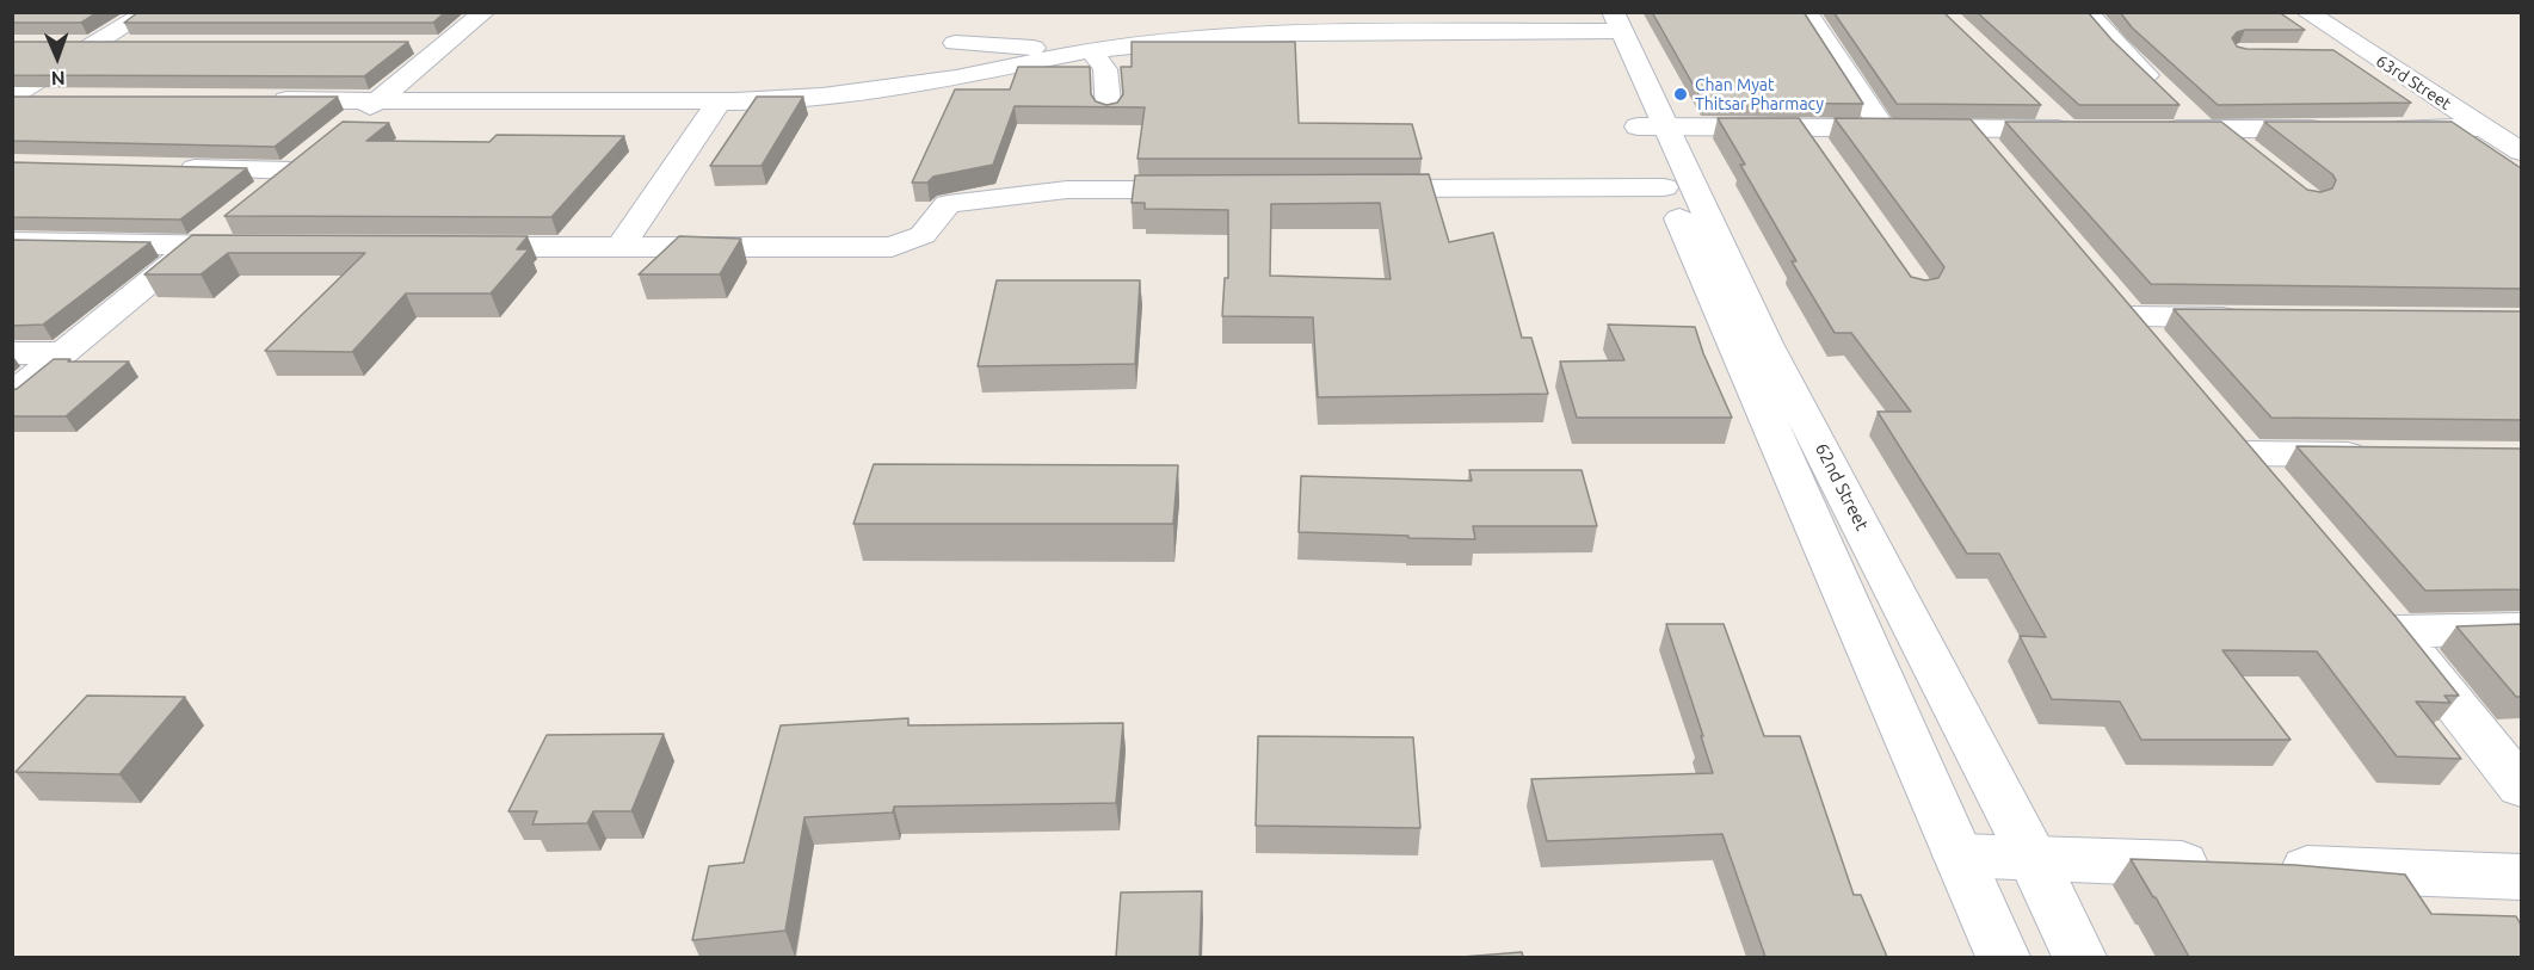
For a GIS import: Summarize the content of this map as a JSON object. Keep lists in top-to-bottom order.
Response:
{
  "streets": {
    "street": ["63rd Street", "62nd Street"]
  },
  "places": ["Chan Myat Thitsar Pharmacy"],
  "north": "bottom"
}
